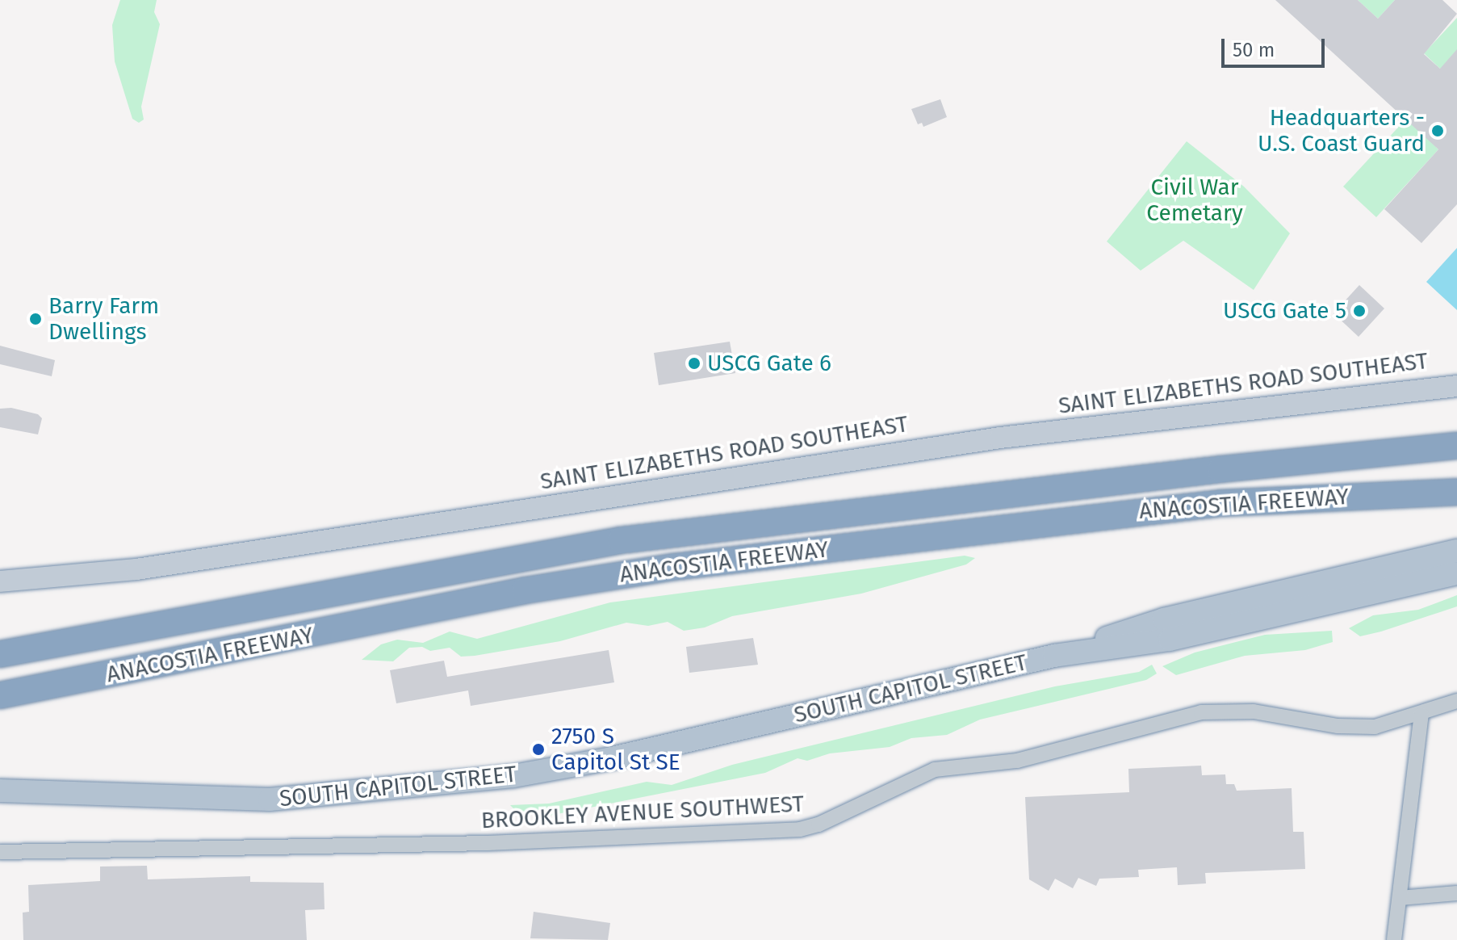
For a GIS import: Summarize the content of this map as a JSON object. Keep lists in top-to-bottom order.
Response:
{
  "streets": {
    "highway": ["ANACOSTIA FREEWAY"],
    "main road": ["SAINT ELIZABETHS ROAD SOUTHEAST", "SOUTH CAPITOL STREET"],
    "street": ["BROOKLEY AVENUE SOUTHWEST"]
  },
  "parks": ["Civil War Cemetary"],
  "places": [
    "Headquarters - U.S. Coast Guard",
    "USCG Gate 5",
    "Barry Farm Dwellings",
    "USCG Gate 6",
    "2750 S Capitol St SE"
  ],
  "scale_bar": "50 m"
}
